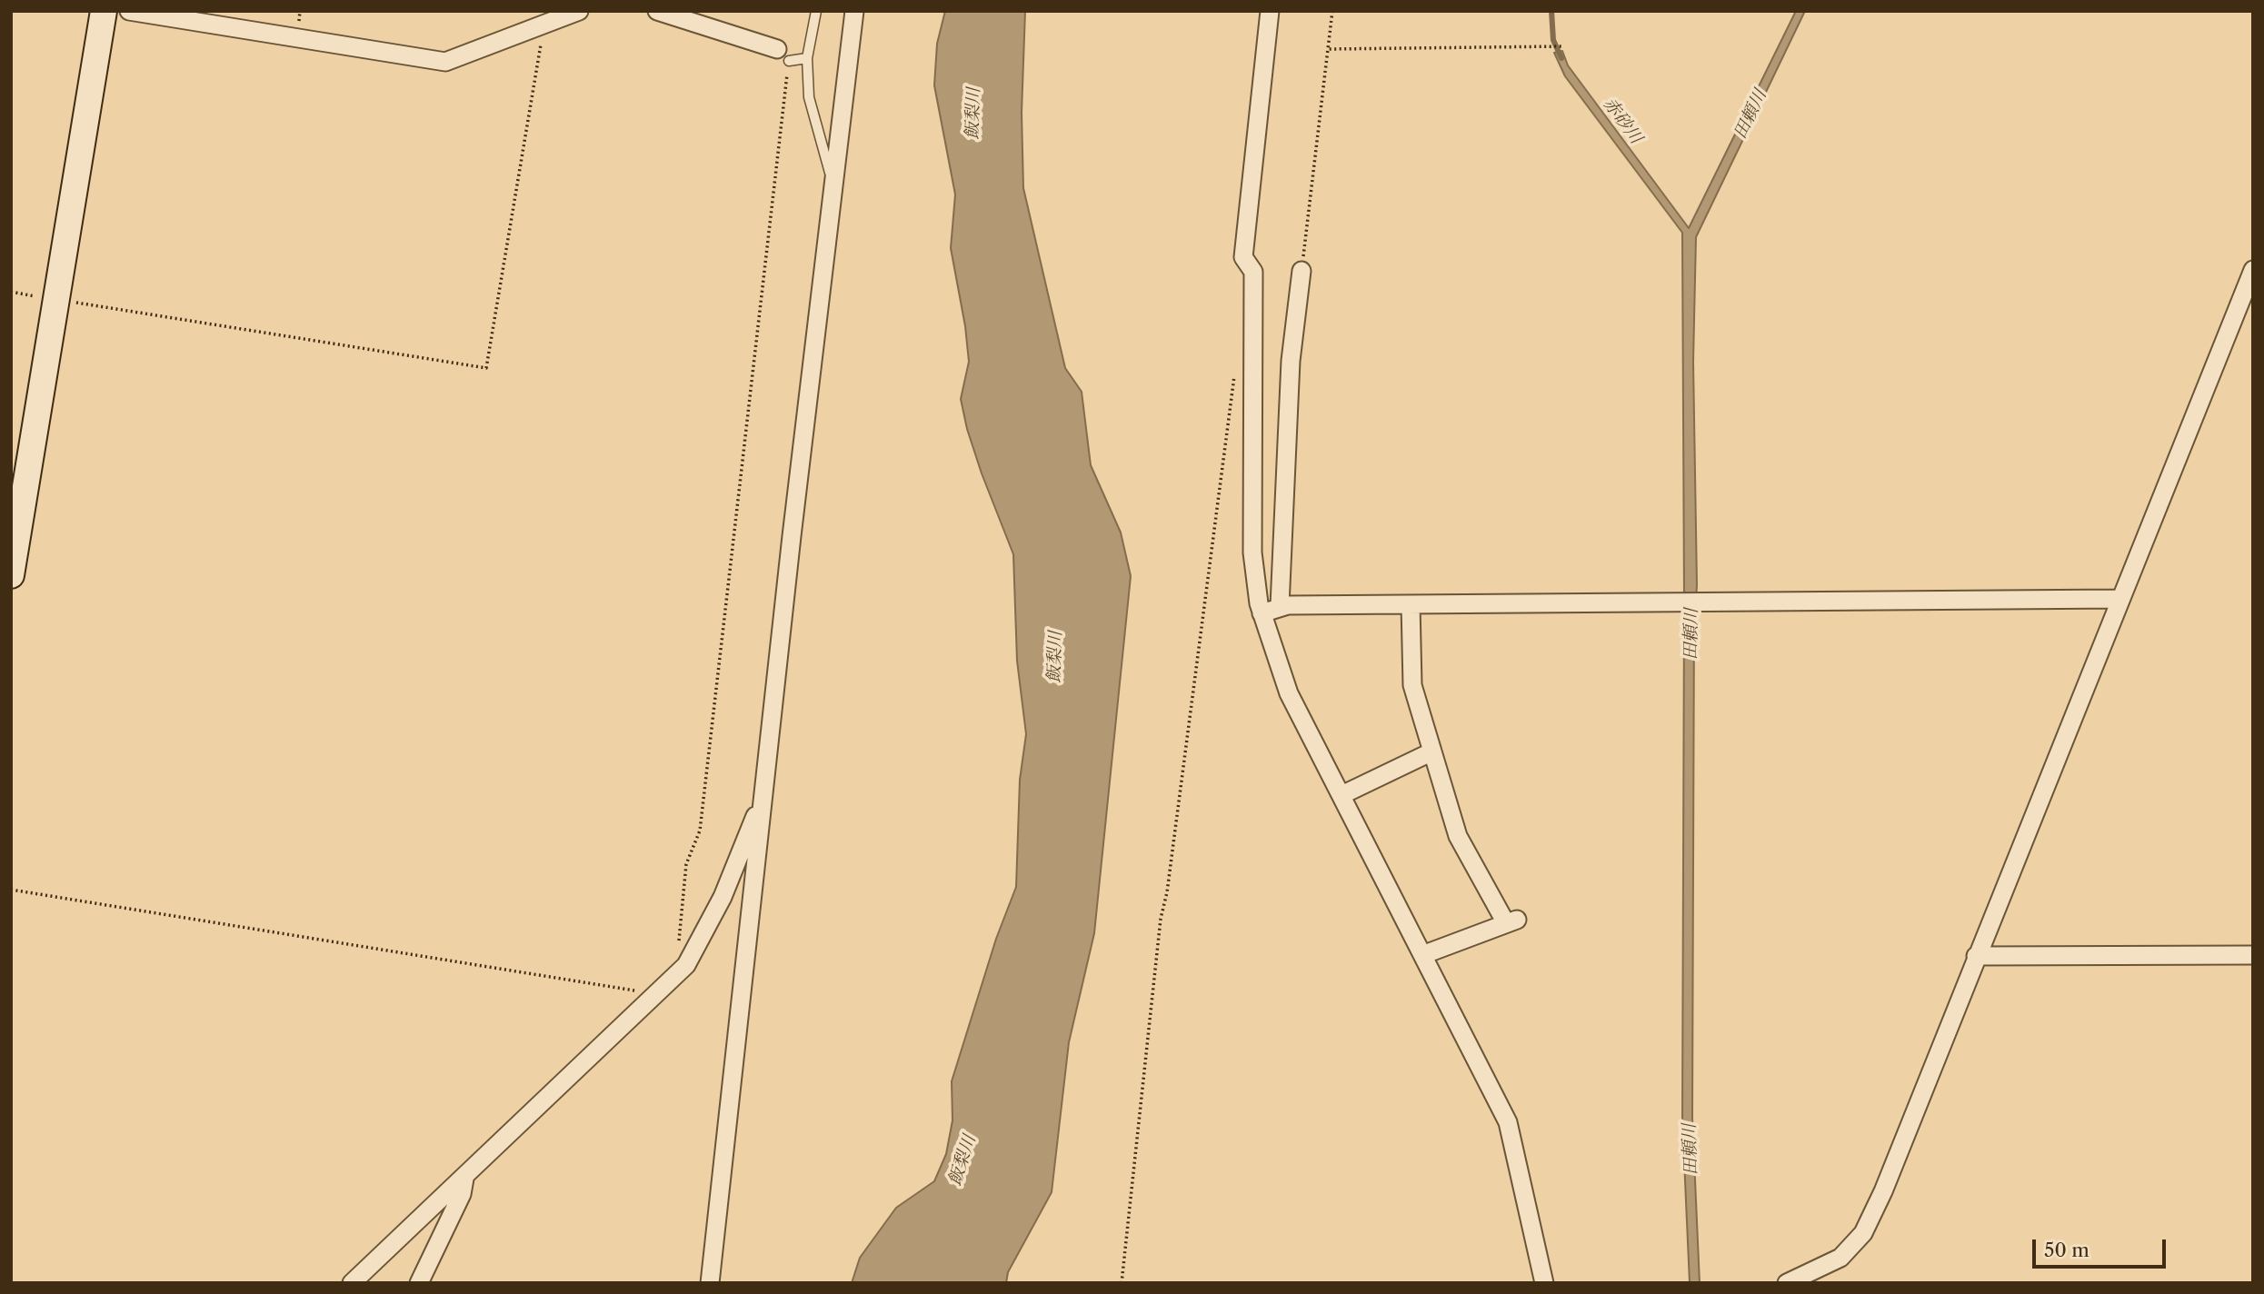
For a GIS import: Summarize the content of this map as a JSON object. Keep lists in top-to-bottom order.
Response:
{
  "water": ["飯梨川", "田頼川", "赤砂川"],
  "scale_bar": "50 m"
}
